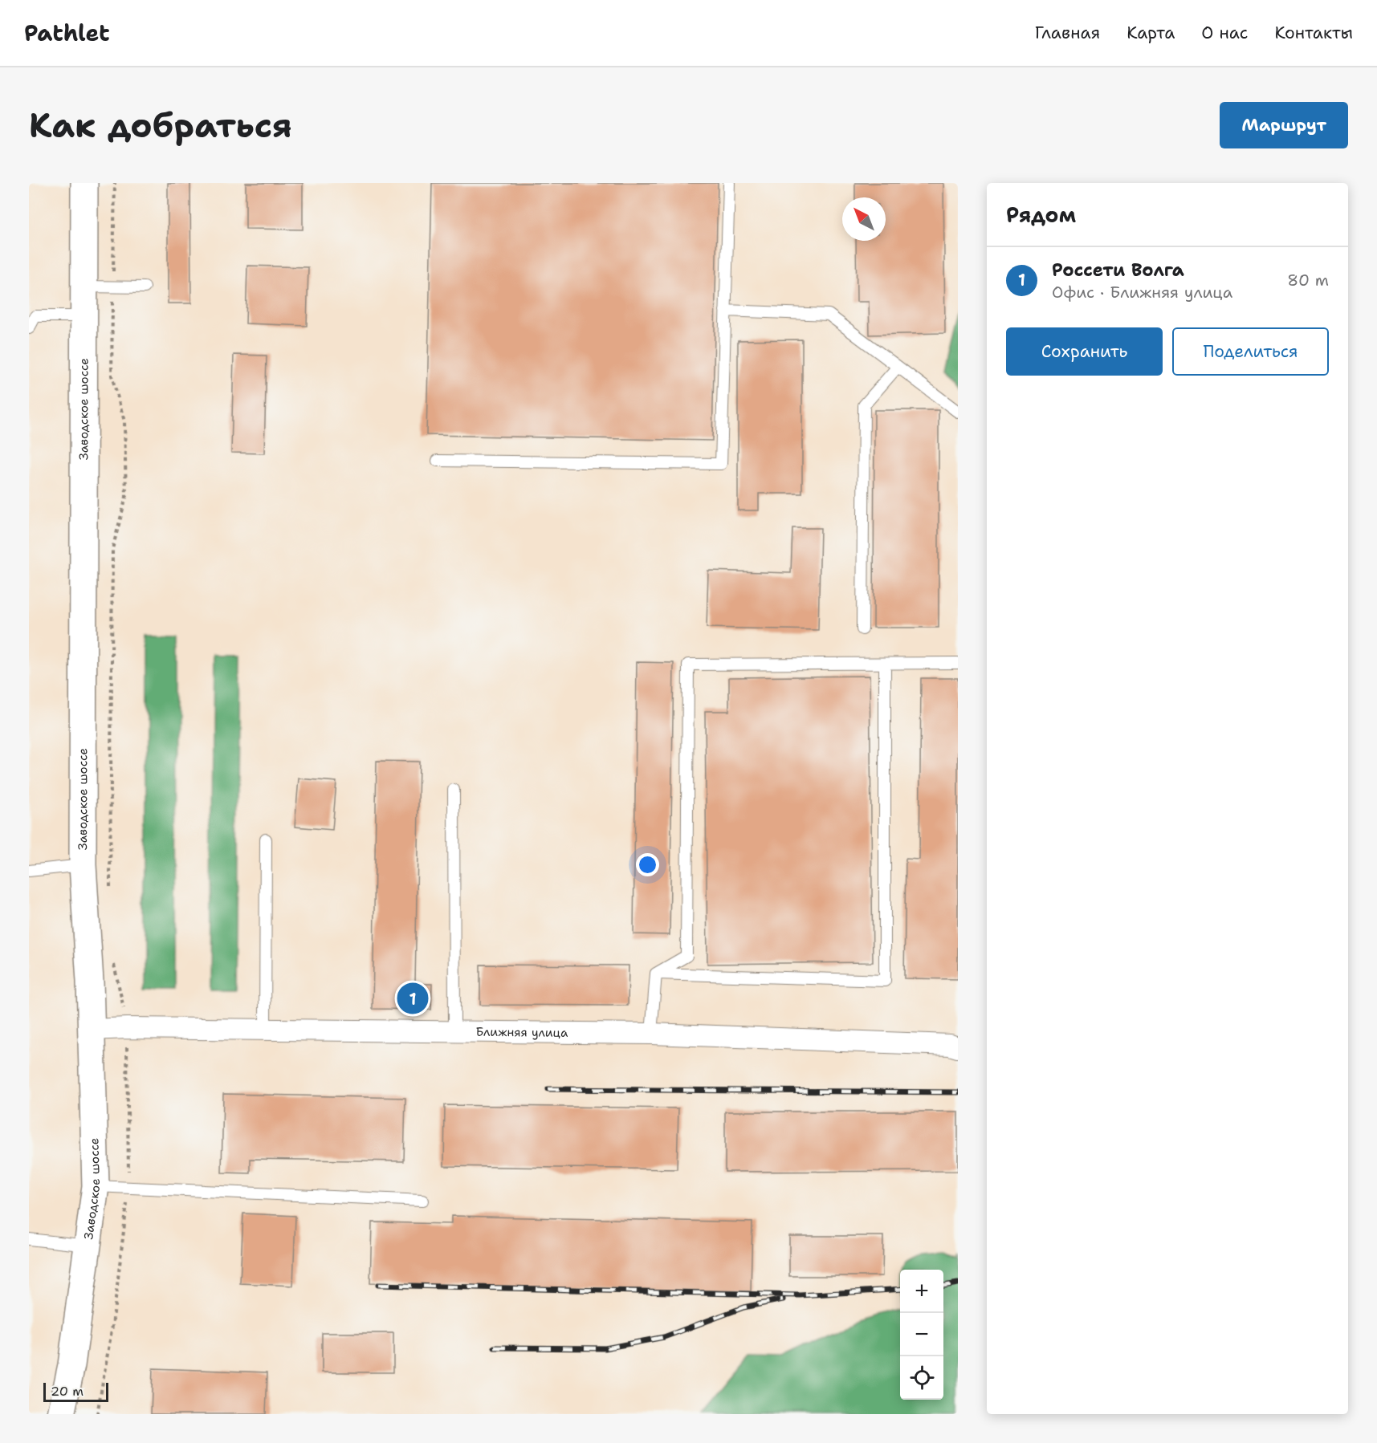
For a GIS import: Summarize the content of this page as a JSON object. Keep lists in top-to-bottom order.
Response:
{
  "streets": {
    "main road": ["Заводское шоссе"],
    "street": ["Ближняя улица"]
  },
  "crossings": [
    ["Заводское шоссе", "Ближняя улица"]
  ],
  "scale_bar": "20 m",
  "north": "top left",
  "page": {
    "header": "Pathlet",
    "nav": [
      "Главная",
      "Карта",
      "О нас",
      "Контакты"
    ],
    "buttons": [
      "Маршрут",
      ["Сохранить", "Поделиться"]
    ],
    "title": "Как добраться",
    "heading": "Рядом",
    "list": [
      {
        "mark": "1",
        "name": "Россети Волга",
        "note": "Офис · Ближняя улица",
        "value": "80 m"
      }
    ],
    "pins": "1",
    "map_buttons": ["+", "−"],
    "scale": "20 m"
  }
}
